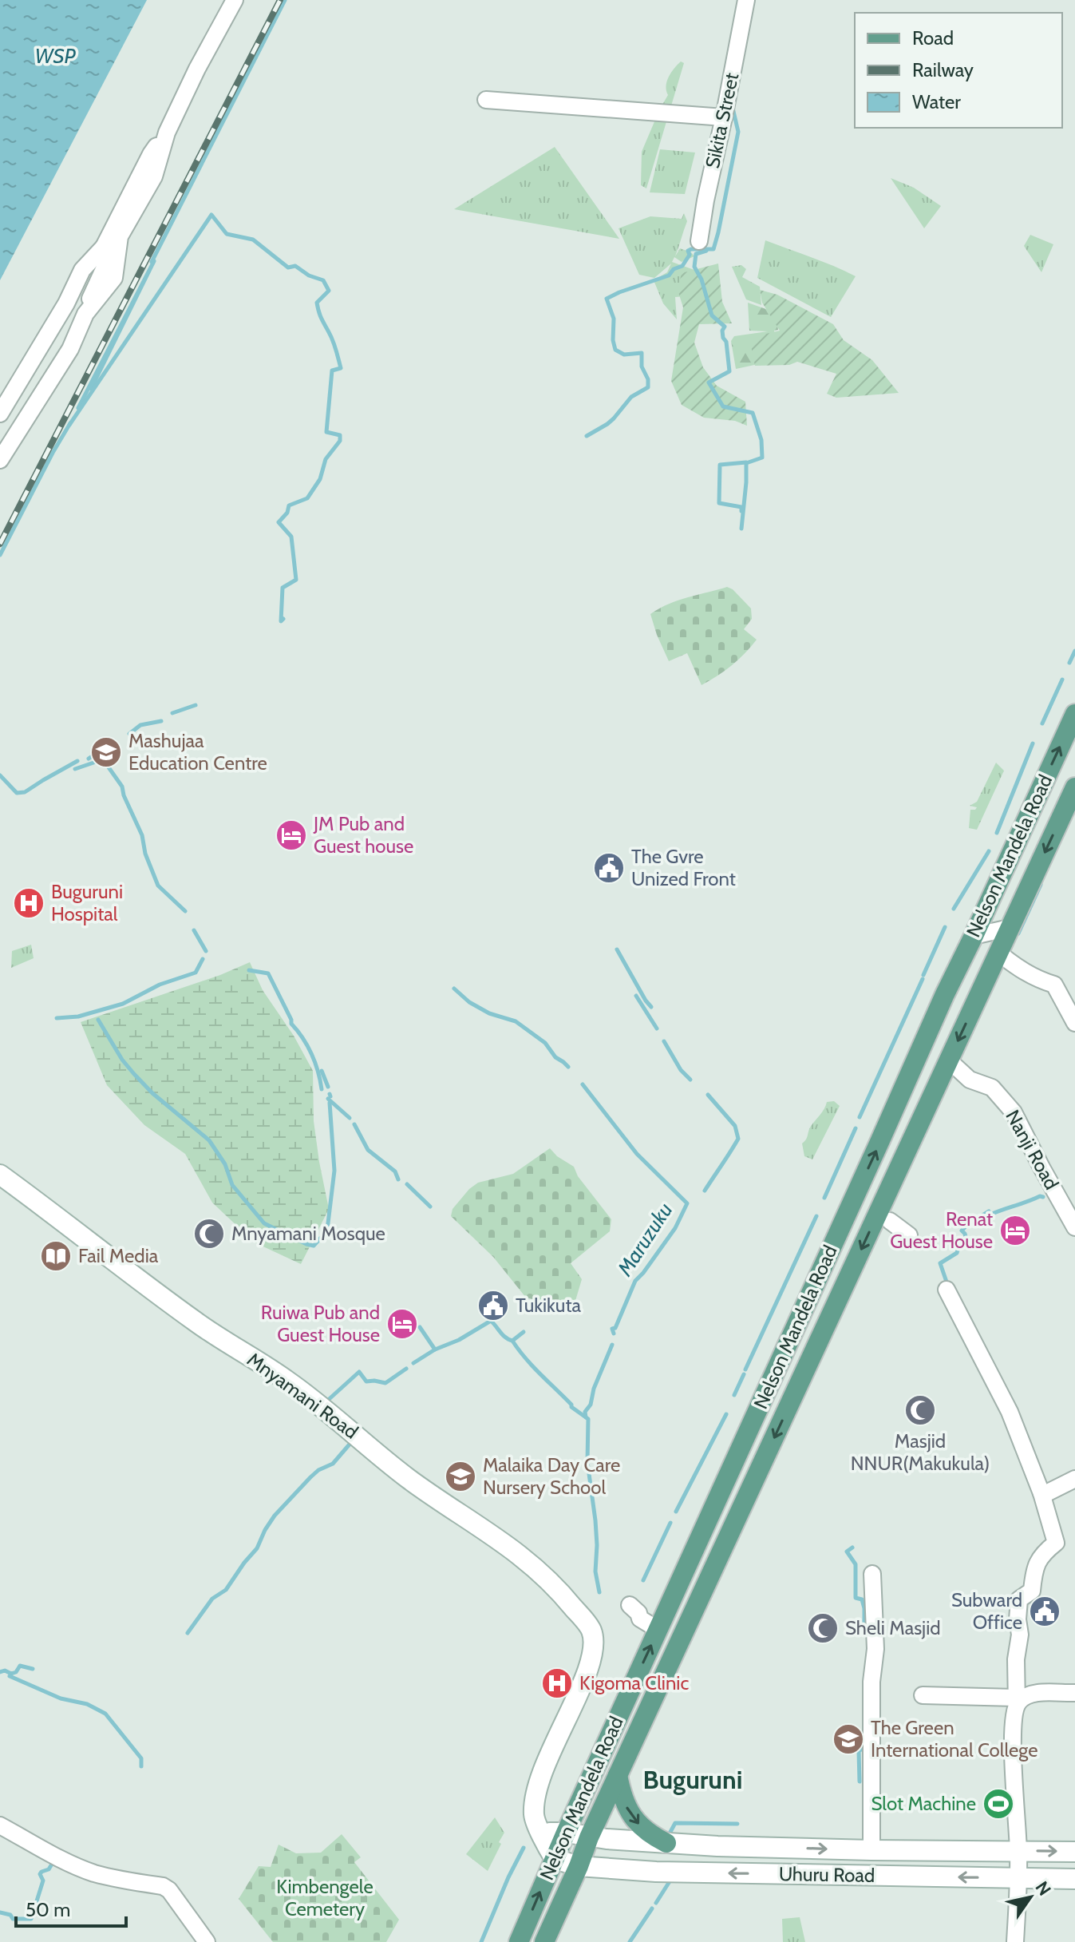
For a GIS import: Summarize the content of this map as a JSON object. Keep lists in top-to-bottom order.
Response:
{
  "streets": {
    "main road": ["Nelson Mandela Road", "Mnyamani Road", "Uhuru Road"],
    "street": ["Sikita Street", "Nanji Road"]
  },
  "crossings": [
    ["Nelson Mandela Road", "Nanji Road"],
    ["Nelson Mandela Road", "Uhuru Road"],
    ["Mnyamani Road", "Uhuru Road"]
  ],
  "districts": ["Buguruni"],
  "water": ["WSP", "Maruzuku"],
  "parks": ["Kimbengele Cemetery"],
  "places": {
    "school or university": ["Mashujaa Education Centre", "Malaika Day Care Nursery School", "The Green International College"],
    "hotel": ["JM Pub and Guest house", "Renat Guest House", "Ruiwa Pub and Guest House"],
    "public building": ["The Gvre Unized Front", "Tukikuta", "Subward Office"],
    "hospital": ["Buguruni Hospital", "Kigoma Clinic"],
    "mosque": ["Mnyamani Mosque", "Masjid NNUR(Makukula)", "Sheli Masjid"],
    "library": ["Fail Media"],
    "sports": ["Slot Machine"]
  },
  "legend": ["Road", "Railway", "Water"],
  "scale_bar": "50 m",
  "north": "top right"
}
